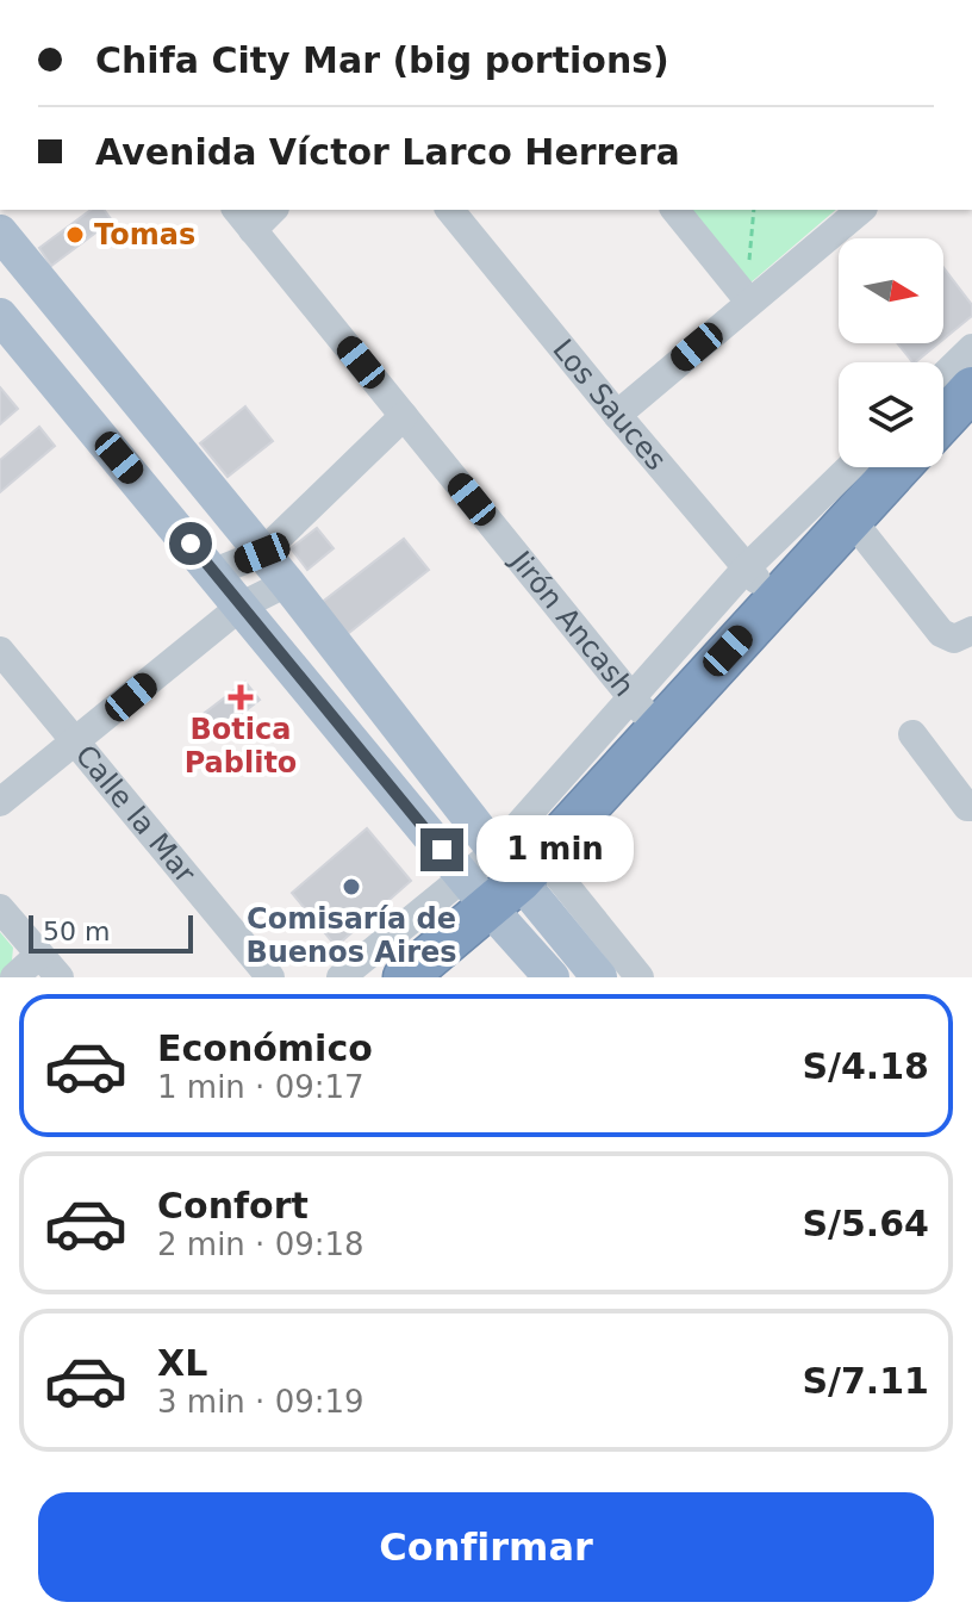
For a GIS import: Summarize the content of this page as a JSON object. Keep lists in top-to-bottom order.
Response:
{
  "streets": {
    "street": ["Los Sauces", "Jirón Ancash", "Calle la Mar"]
  },
  "places": {
    "other": ["Tomas", "Comisaría de Buenos Aires"],
    "health": ["Botica Pablito"]
  },
  "scale_bar": "50 m",
  "north": "right",
  "page": {
    "banner": ["Chifa City Mar (big portions)", "Avenida Víctor Larco Herrera"],
    "bubble": "1 min",
    "scale": "50 m",
    "list": [
      {
        "name": "Económico",
        "note": "1 min · 09:17",
        "value": "S/4.18"
      },
      {
        "name": "Confort",
        "note": "2 min · 09:18",
        "value": "S/5.64"
      },
      {
        "name": "XL",
        "note": "3 min · 09:19",
        "value": "S/7.11"
      }
    ],
    "buttons": "Confirmar"
  }
}
